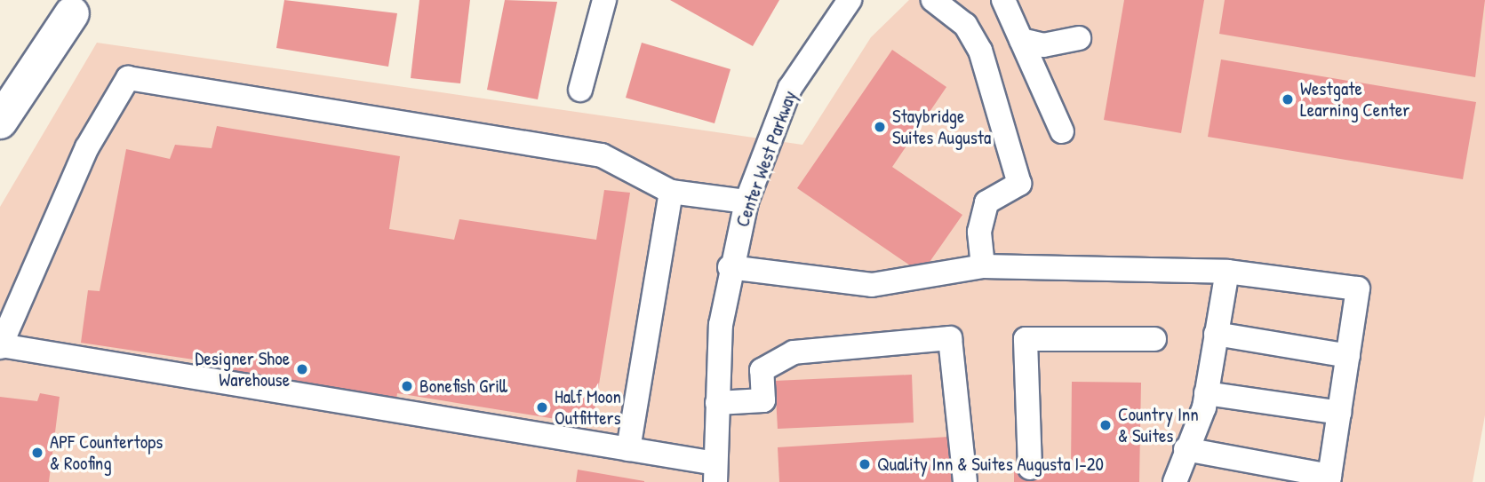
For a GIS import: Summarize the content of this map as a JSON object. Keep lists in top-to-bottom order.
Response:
{
  "streets": {
    "street": ["Center West Parkway"]
  },
  "places": [
    "Westgate Learning Center",
    "Staybridge Suites Augusta",
    "Designer Shoe Warehouse",
    "Bonefish Grill",
    "Half Moon Outfitters",
    "Country Inn & Suites",
    "APF Countertops & Roofing",
    "Quality Inn & Suites Augusta I-20"
  ]
}
